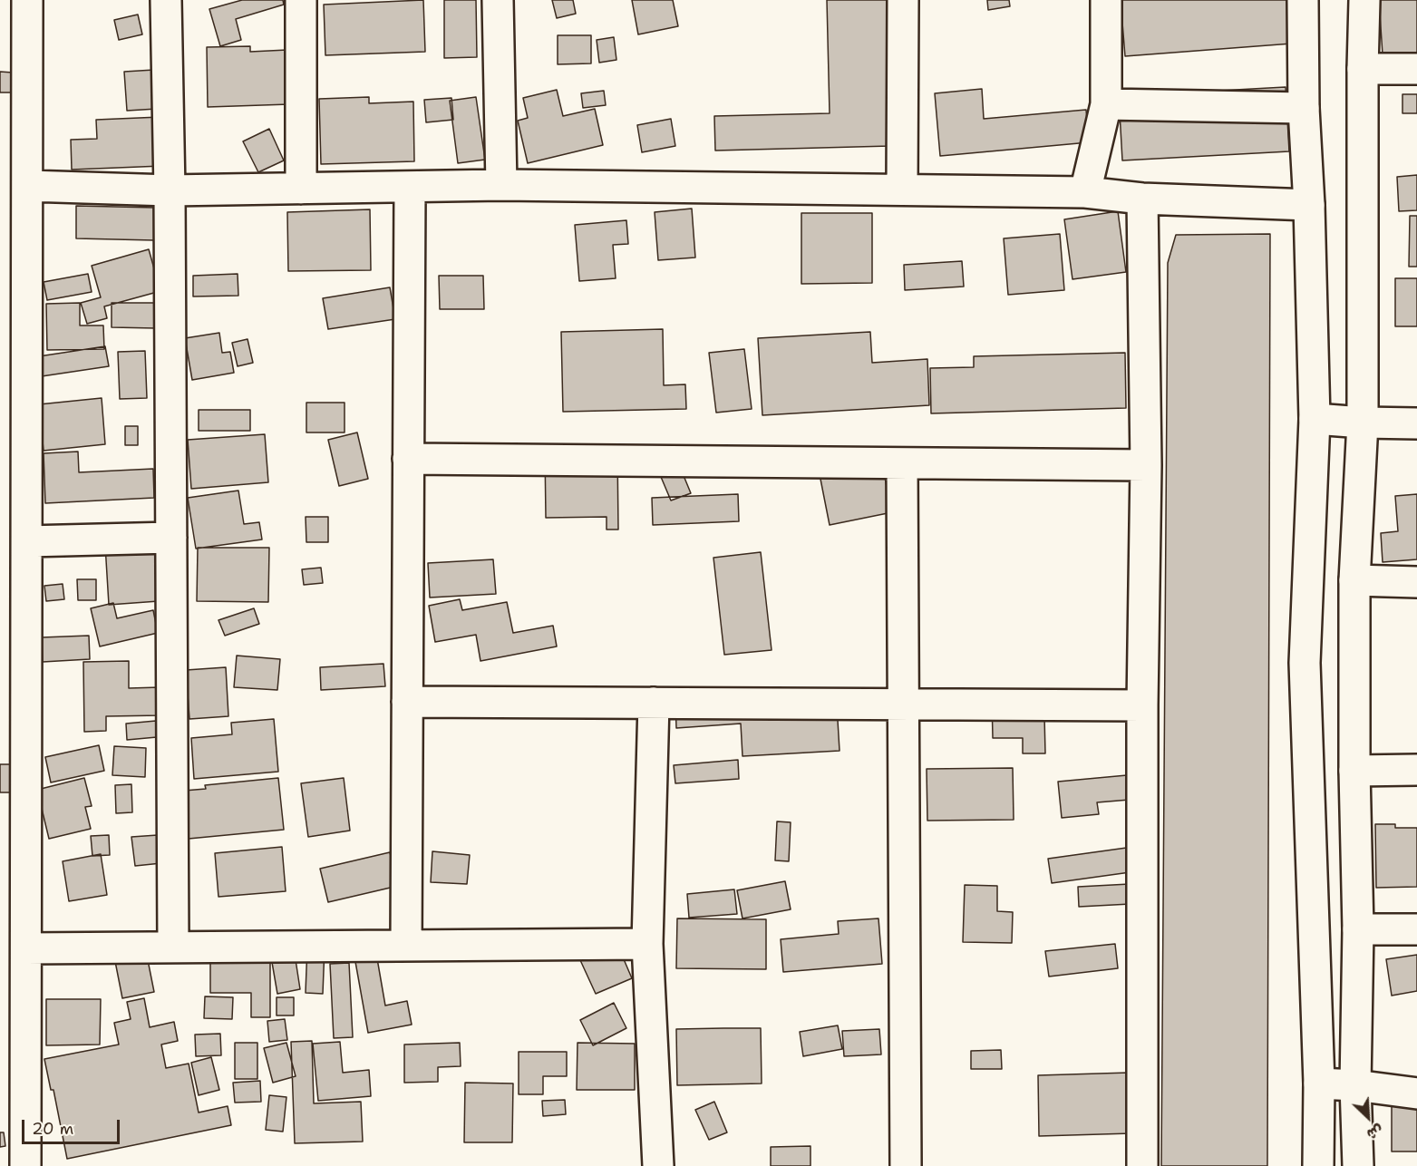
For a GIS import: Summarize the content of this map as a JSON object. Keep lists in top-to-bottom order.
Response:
{
  "scale_bar": "20 m",
  "north": "bottom right"
}
